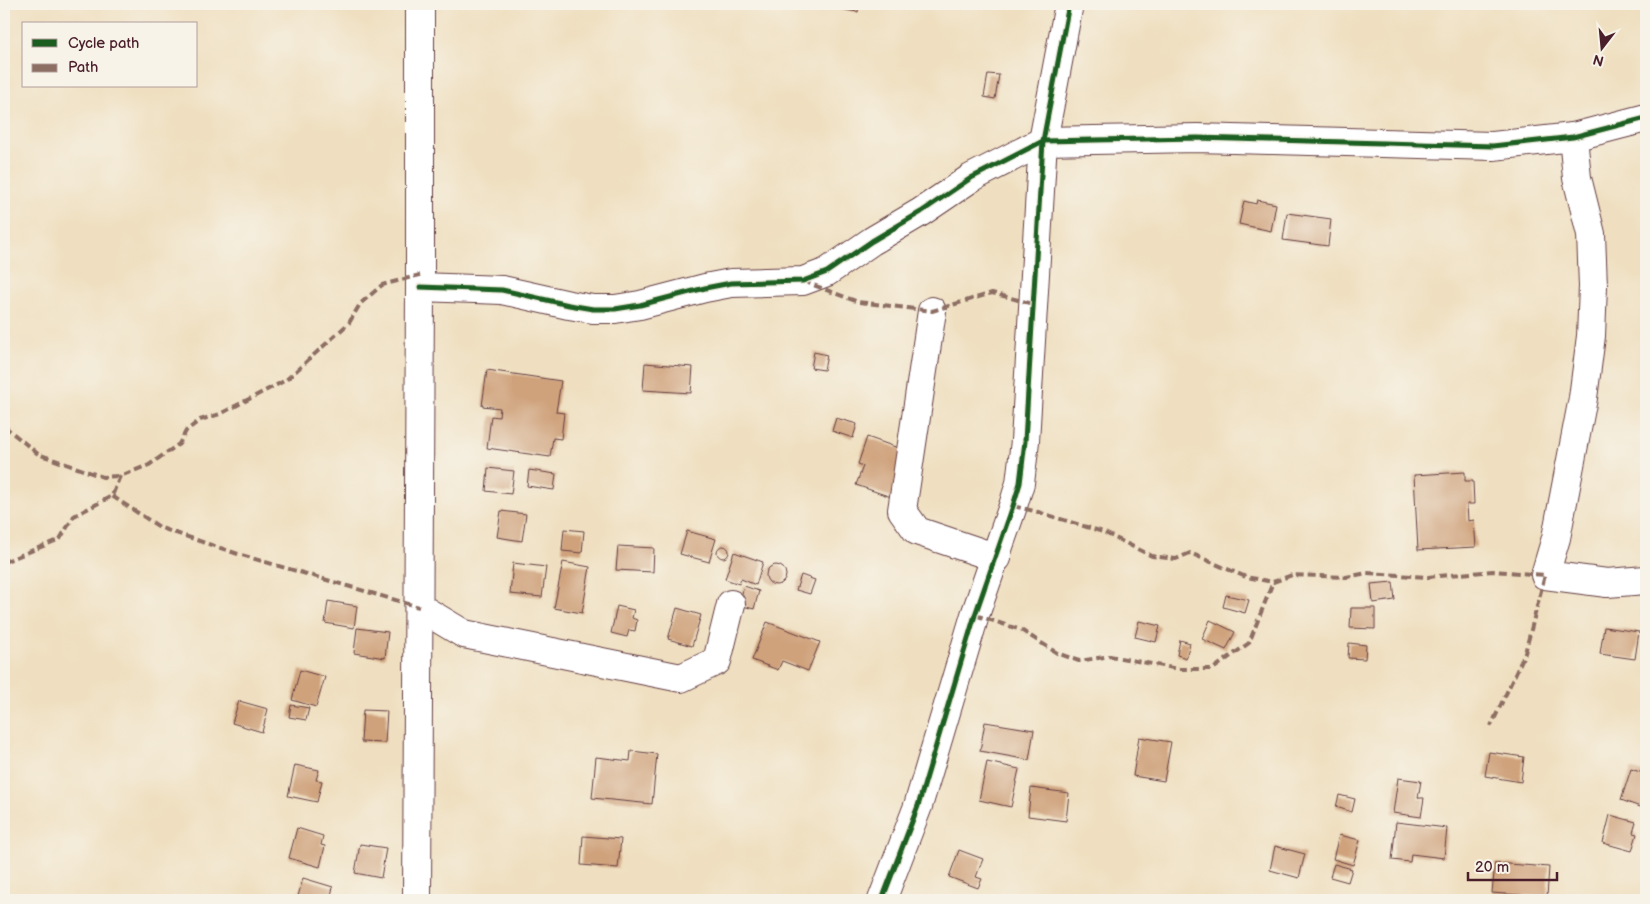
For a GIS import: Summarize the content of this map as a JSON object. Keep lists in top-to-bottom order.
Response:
{
  "legend": ["Cycle path", "Path"],
  "scale_bar": "20 m",
  "north": "bottom"
}
